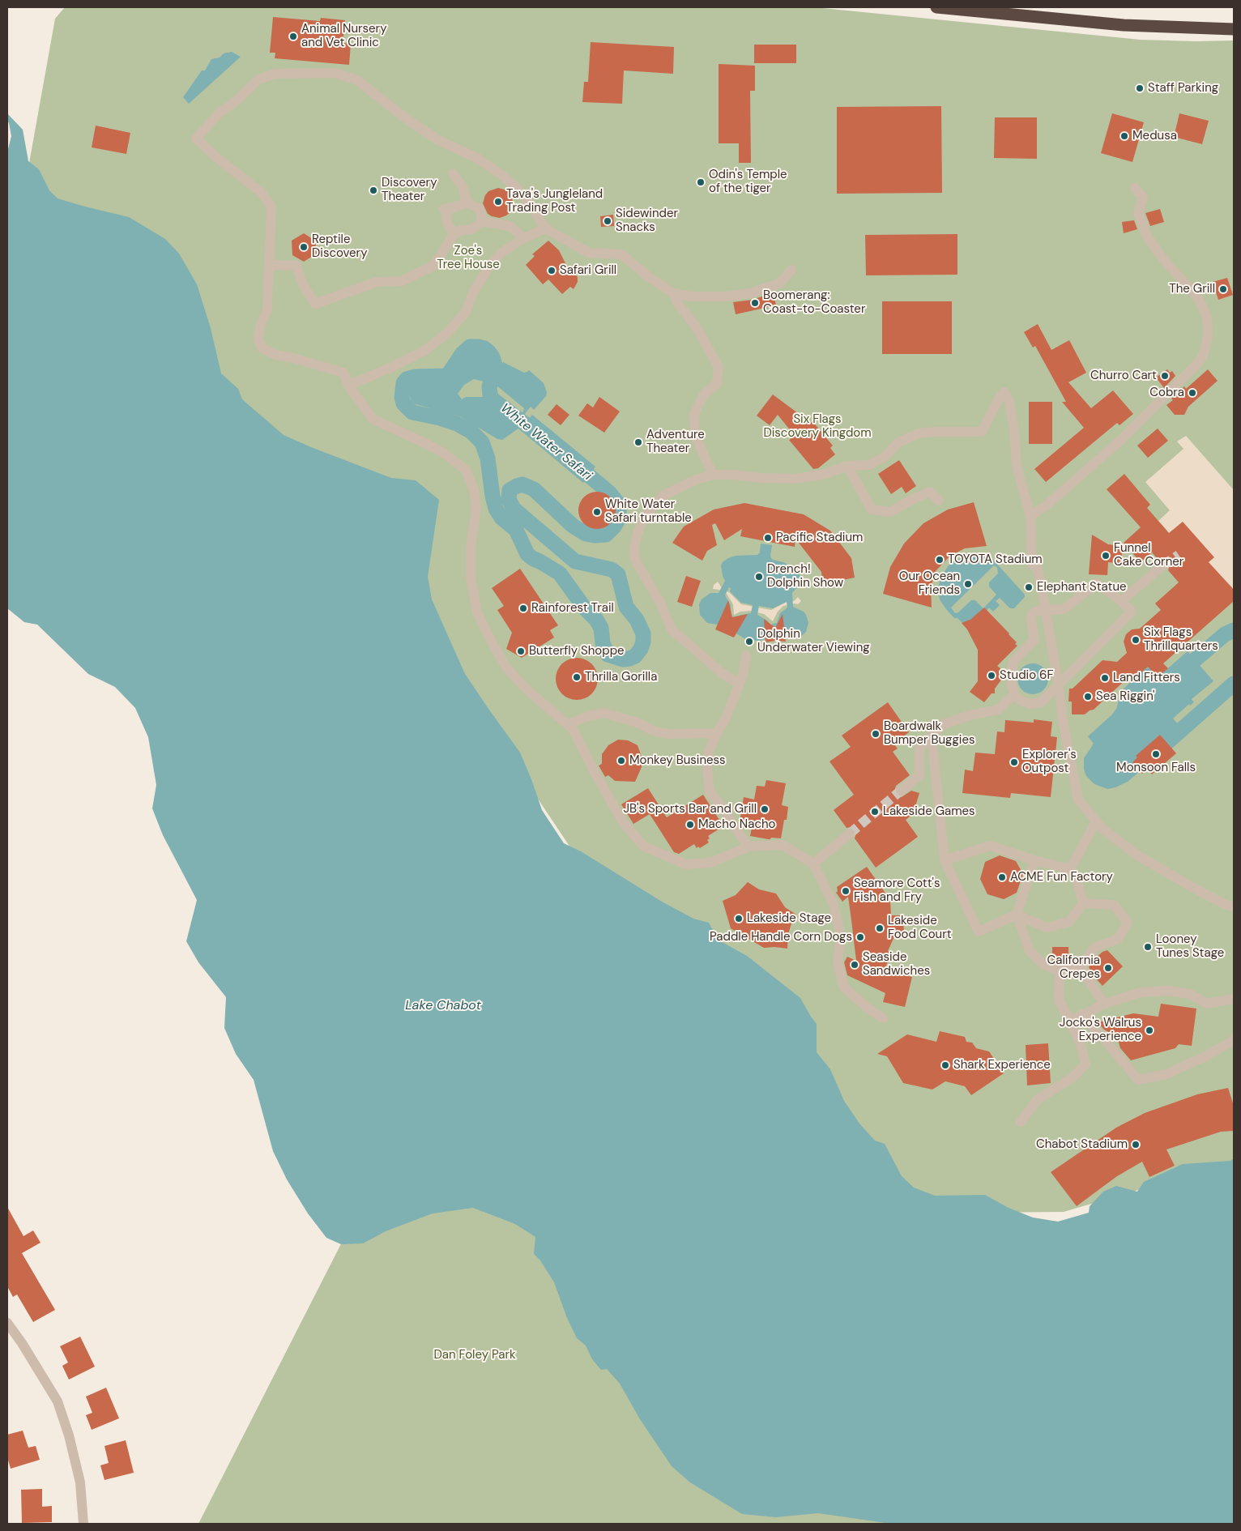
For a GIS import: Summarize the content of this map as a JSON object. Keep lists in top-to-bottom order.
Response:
{
  "water": ["White Water Safari", "Lake Chabot"],
  "parks": ["Zoe's Tree House", "Six Flags Discovery Kingdom", "Dan Foley Park"],
  "places": [
    "Animal Nursery and Vet Clinic",
    "Staff Parking",
    "Medusa",
    "Odin's Temple of the tiger",
    "Discovery Theater",
    "Tava's Jungleland Trading Post",
    "Sidewinder Snacks",
    "Reptile Discovery",
    "Safari Grill",
    "The Grill",
    "Boomerang: Coast-to-Coaster",
    "Churro Cart",
    "Cobra",
    "Adventure Theater",
    "White Water Safari turntable",
    "Pacific Stadium",
    "Funnel Cake Corner",
    "TOYOTA Stadium",
    "Drench! Dolphin Show",
    "Our Ocean Friends",
    "Elephant Statue",
    "Rainforest Trail",
    "Six Flags Thrillquarters",
    "Dolphin Underwater Viewing",
    "Butterfly Shoppe",
    "Studio 6F",
    "Thrilla Gorilla",
    "Land Fitters",
    "Sea Riggin'",
    "Boardwalk Bumper Buggies",
    "Monsoon Falls",
    "Monkey Business",
    "Explorer's Outpost",
    "JB's Sports Bar and Grill",
    "Lakeside Games",
    "Macho Nacho",
    "ACME Fun Factory",
    "Seamore Cott's Fish and Fry",
    "Lakeside Stage",
    "Lakeside Food Court",
    "Paddle Handle Corn Dogs",
    "Looney Tunes Stage",
    "Seaside Sandwiches",
    "California Crepes",
    "Jocko's Walrus Experience",
    "Shark Experience",
    "Chabot Stadium"
  ]
}
